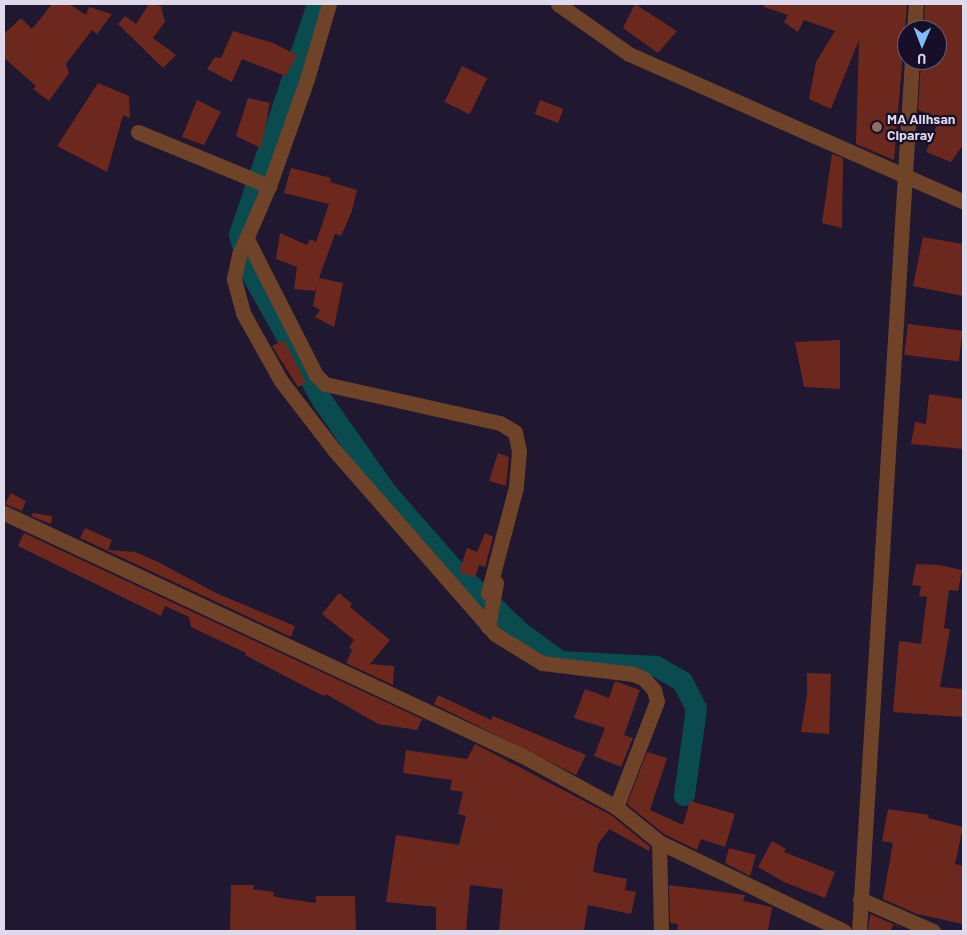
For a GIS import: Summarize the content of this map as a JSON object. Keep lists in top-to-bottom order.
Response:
{
  "places": ["MA AlIhsan Ciparay"],
  "north": "bottom"
}
